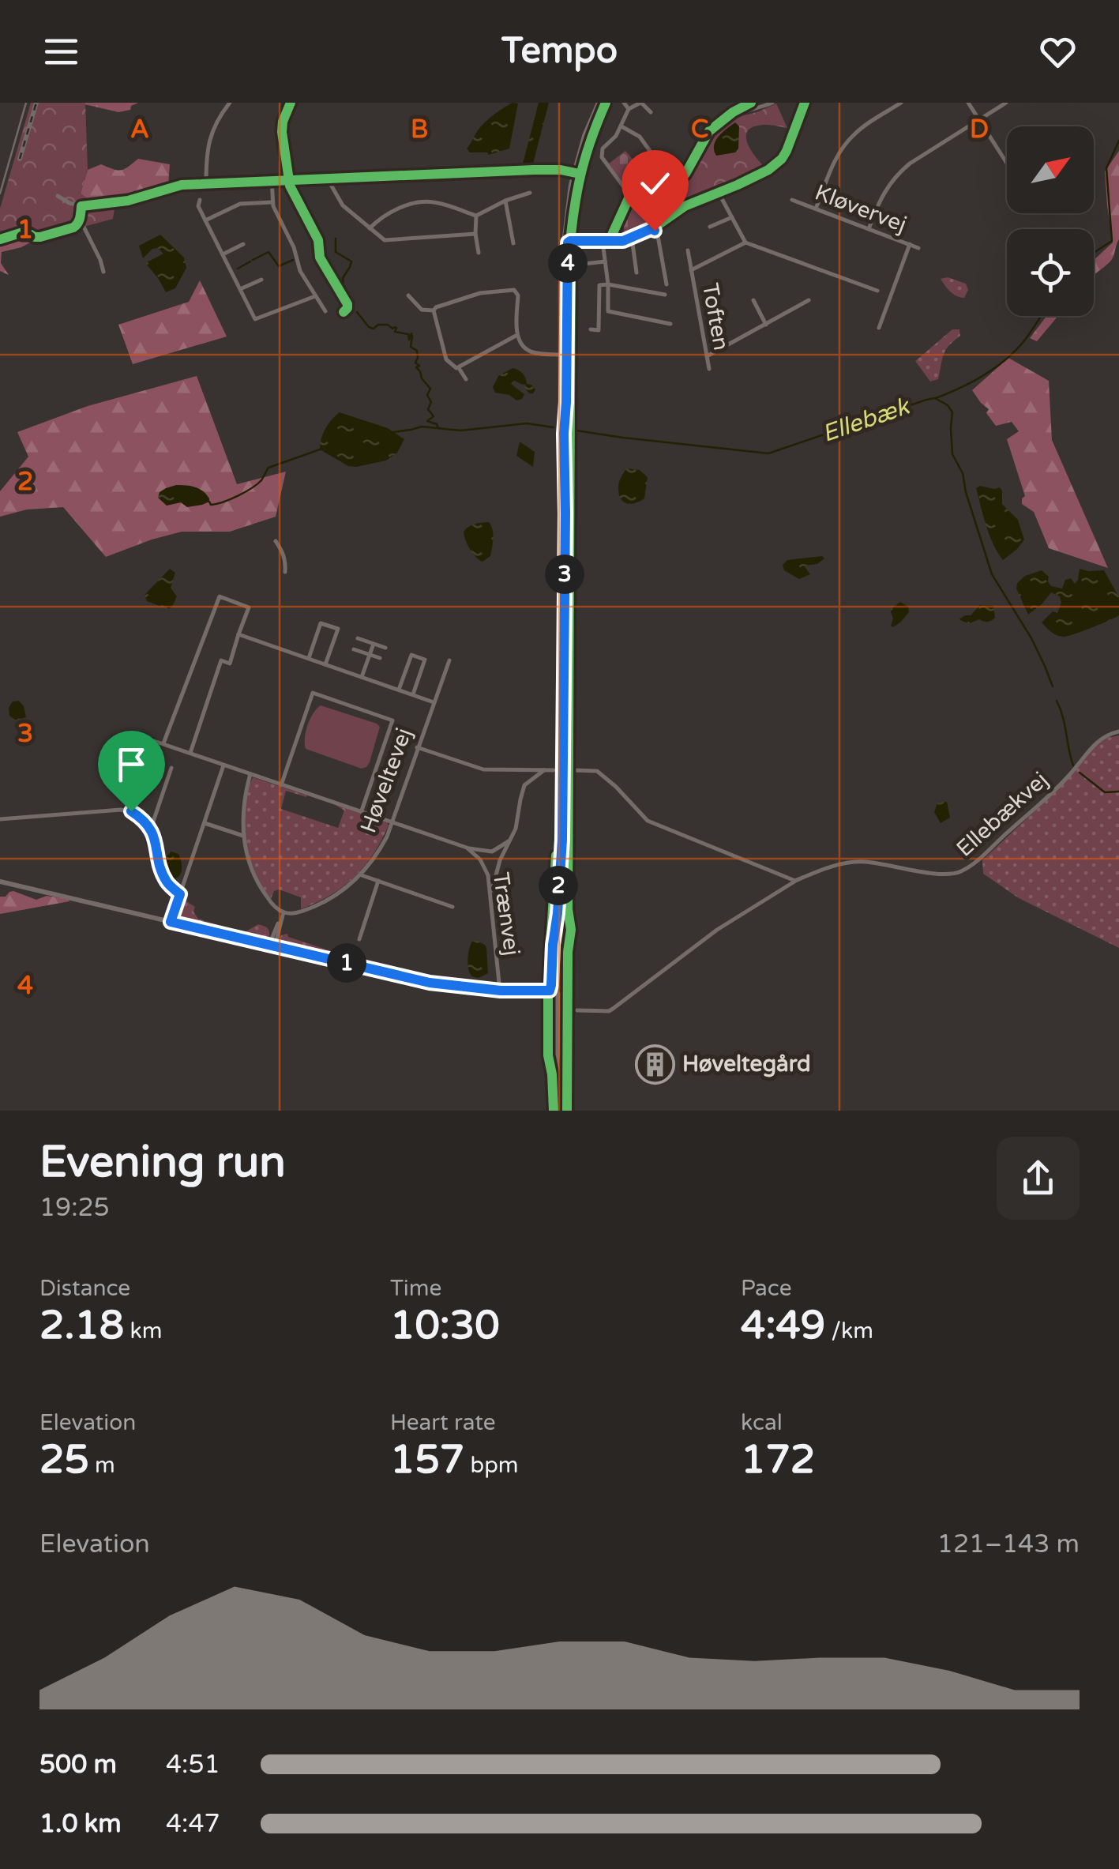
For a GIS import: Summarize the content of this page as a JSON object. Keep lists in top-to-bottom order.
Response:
{
  "streets": {
    "street": [
      "Kløvervej",
      "Toften",
      "Høveltevej",
      "Ellebækvej",
      "Trænvej"
    ]
  },
  "crossings": [
    ["Høveltevej", "Trænvej"]
  ],
  "water": ["Ellebæk"],
  "places": {
    "building": ["Høveltegård"]
  },
  "north": "top right",
  "page": {
    "header": "Tempo",
    "pins": [
      "4",
      "3",
      "2",
      "1"
    ],
    "heading": ["Evening run", "19:25"],
    "stats": [
      ["Distance", "2.18 km"],
      ["Time", "10:30"],
      ["Pace", "4:49 /km"],
      ["Elevation", "25 m"],
      ["Heart rate", "157 bpm"],
      ["kcal", "172"]
    ],
    "chart": ["Elevation", "121–143 m"],
    "list": [
      {
        "name": "500 m",
        "note": "4:51"
      },
      {
        "name": "1.0 km",
        "note": "4:47"
      }
    ]
  },
  "grid": {
    "columns": [
      "A",
      "B",
      "C",
      "D"
    ],
    "rows": [
      "1",
      "2",
      "3",
      "4"
    ]
  }
}
